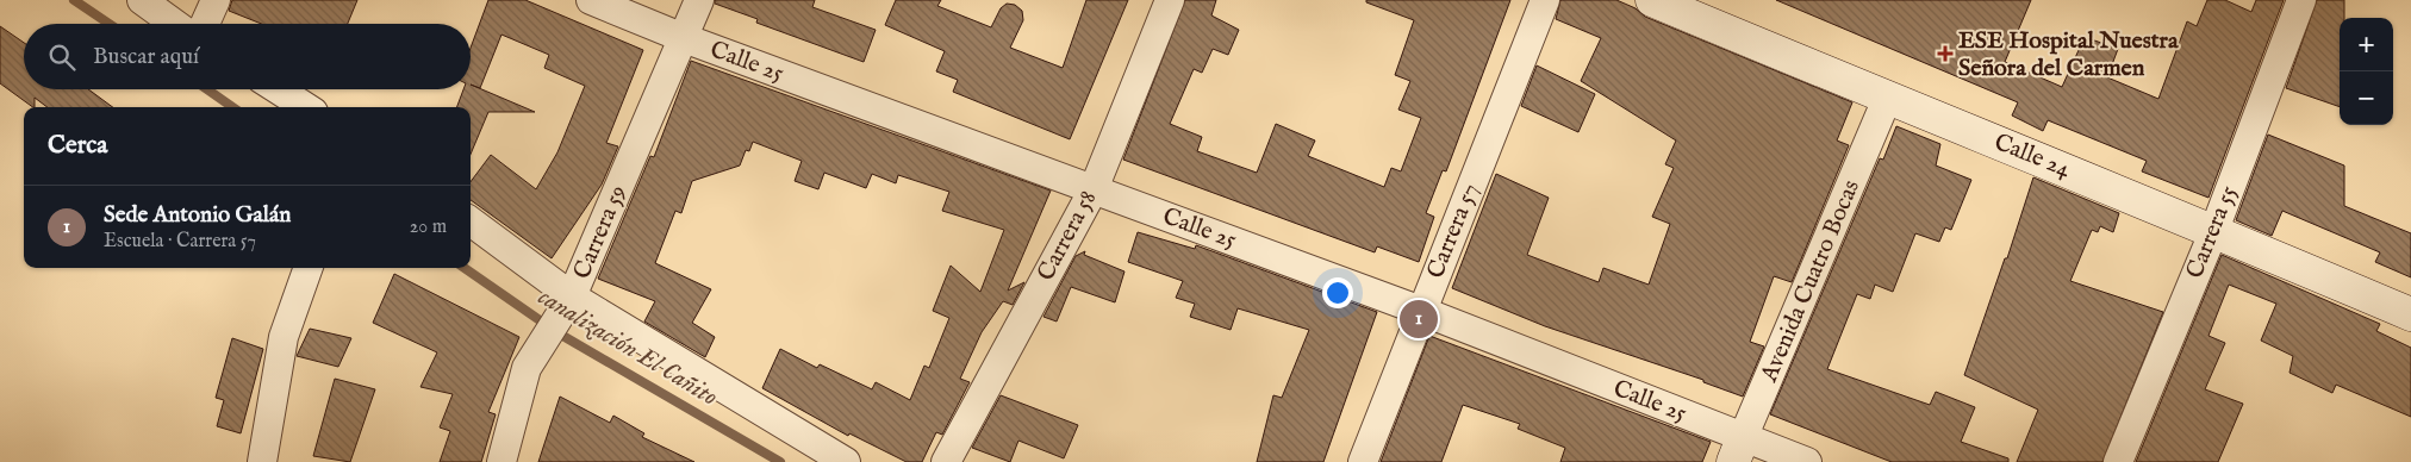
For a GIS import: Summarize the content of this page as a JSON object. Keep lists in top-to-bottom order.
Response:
{
  "streets": {
    "main road": ["Calle 24"],
    "street": [
      "Calle 25",
      "Carrera 57",
      "Carrera 59",
      "Carrera 55",
      "Carrera 58",
      "Avenida Cuatro Bocas"
    ]
  },
  "crossings": [
    ["Calle 25", "Carrera 57"],
    ["Calle 25", "Carrera 59"],
    ["Calle 25", "Carrera 58"],
    ["Calle 25", "Avenida Cuatro Bocas"],
    ["Calle 24", "Carrera 55"],
    ["Calle 24", "Avenida Cuatro Bocas"]
  ],
  "water": ["canalización El Cañito"],
  "places": {
    "health": ["ESE Hospital Nuestra Señora del Carmen"]
  },
  "page": {
    "map_buttons": ["+", "−"],
    "search": "Buscar aquí",
    "heading": "Cerca",
    "list": [
      {
        "mark": "1",
        "name": "Sede Antonio Galán",
        "note": "Escuela · Carrera 57",
        "value": "20 m"
      }
    ],
    "pins": "1"
  }
}
